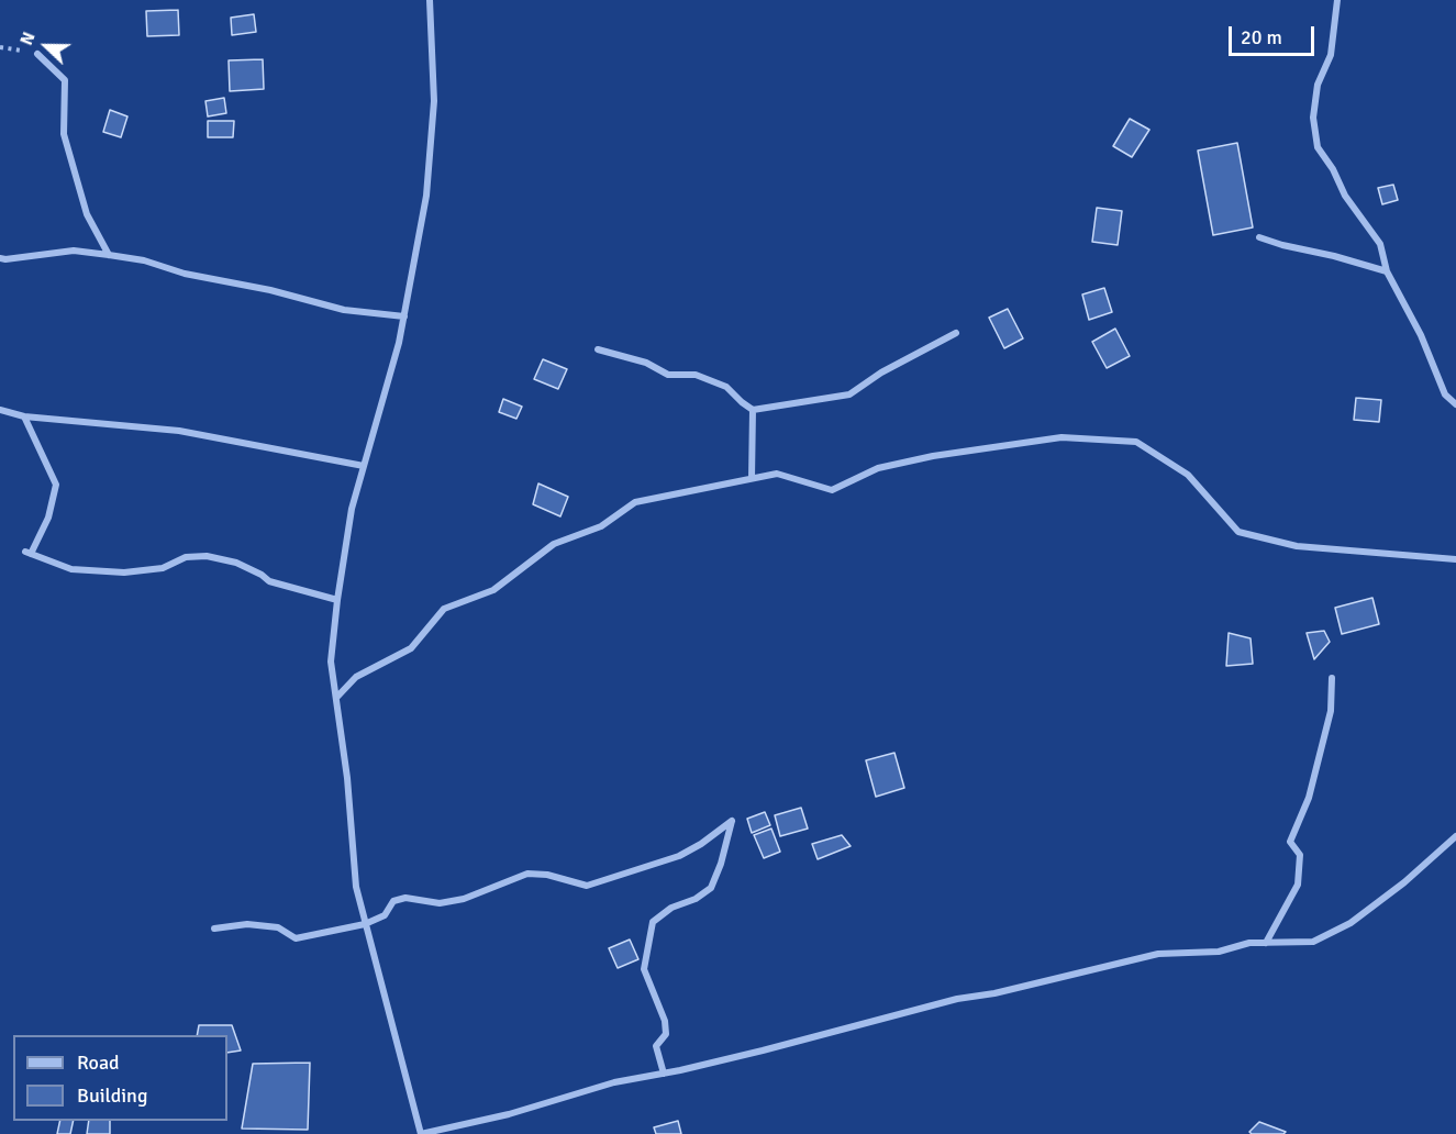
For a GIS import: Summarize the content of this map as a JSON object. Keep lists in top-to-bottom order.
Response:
{
  "legend": ["Road", "Building"],
  "scale_bar": "20 m",
  "north": "left"
}
